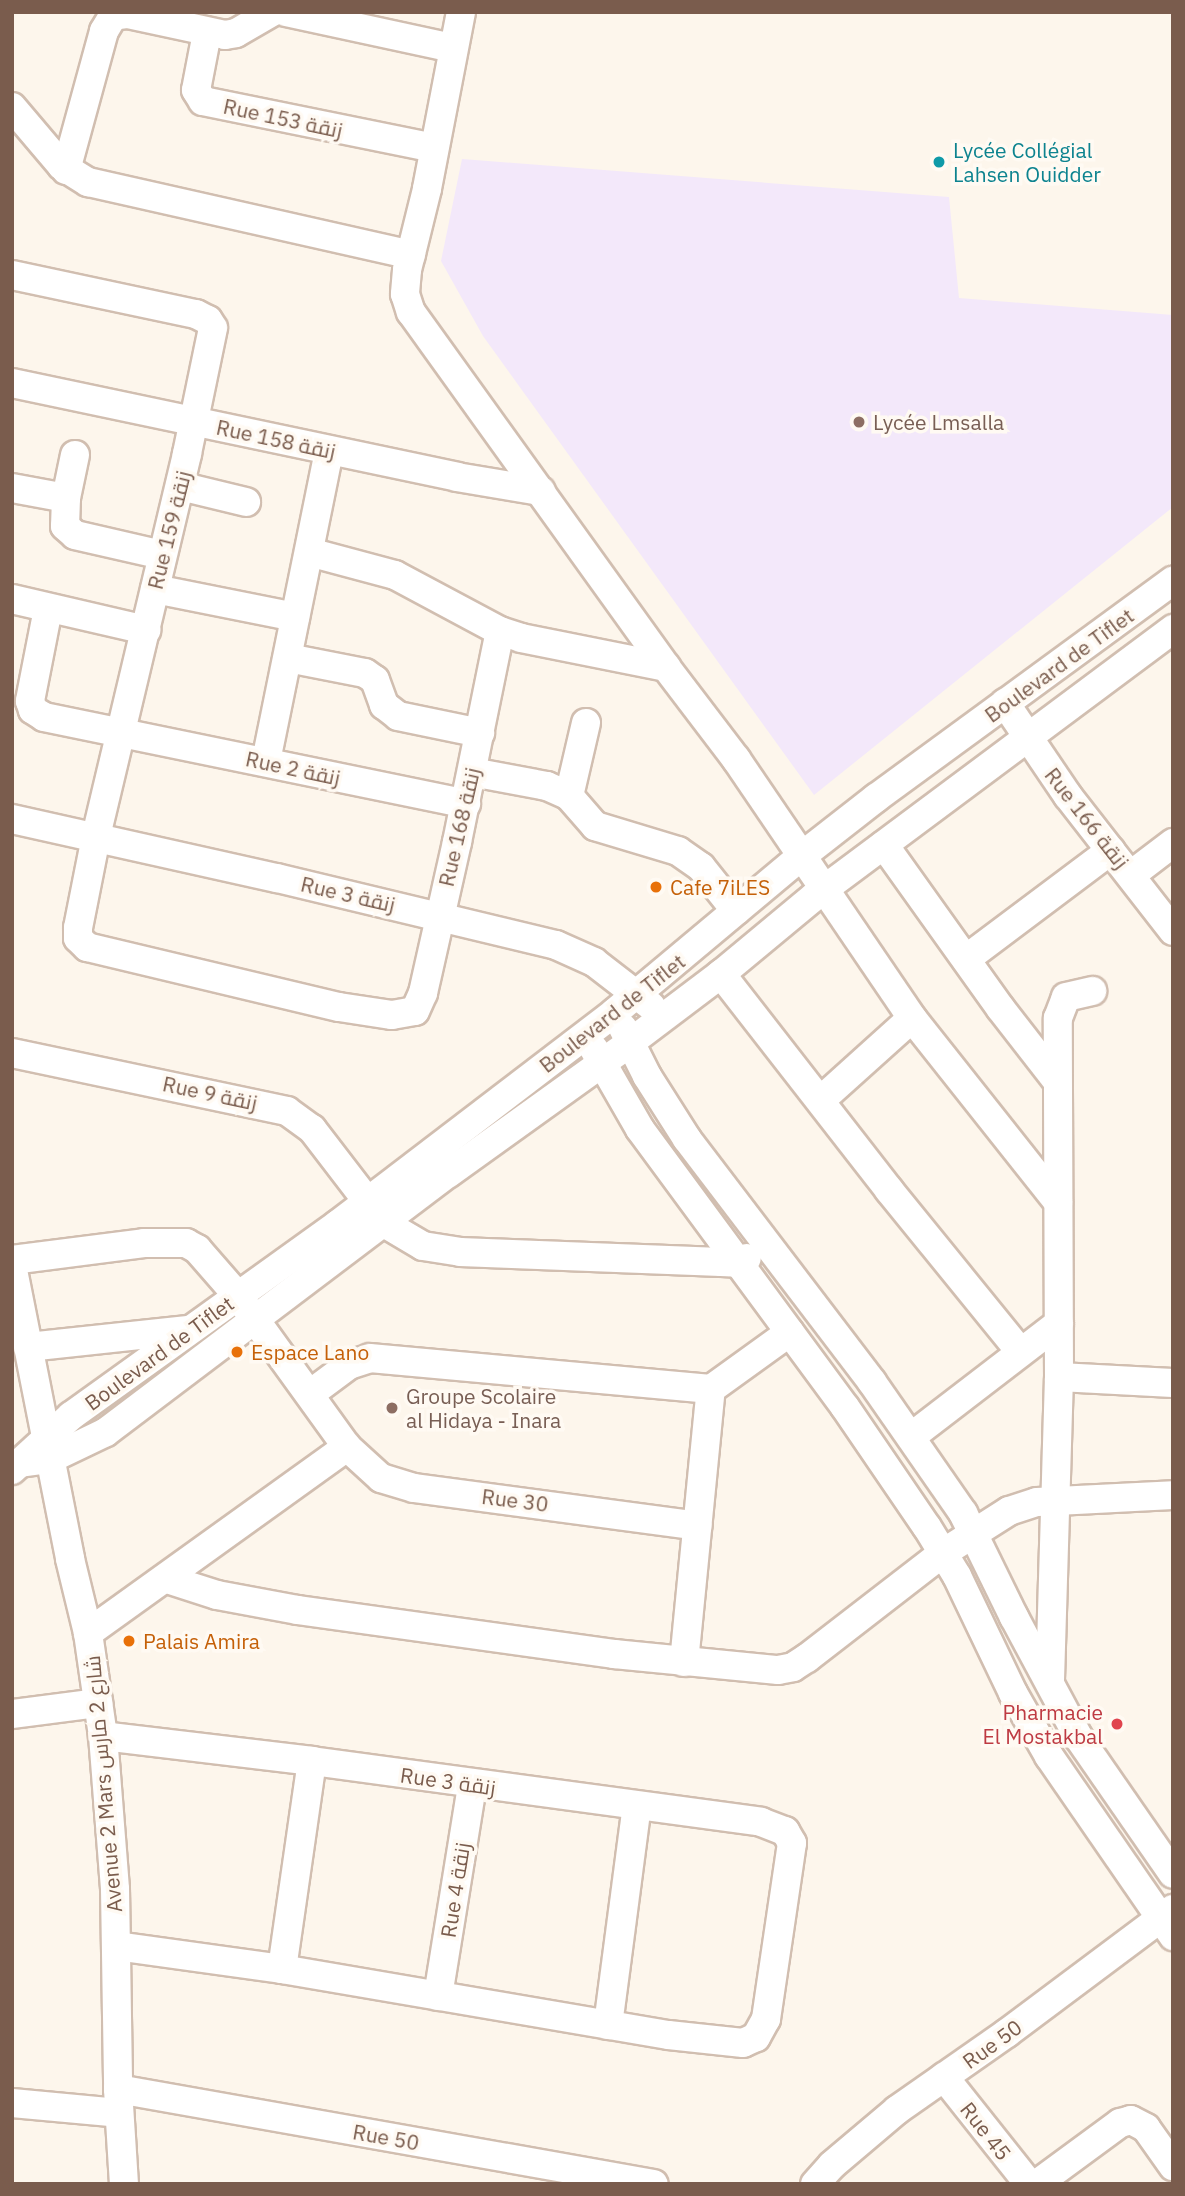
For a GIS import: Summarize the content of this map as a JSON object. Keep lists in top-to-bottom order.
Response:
{
  "streets": {
    "street": [
      "Rue 153 زنقة",
      "Rue 158 زنقة",
      "Rue 159 زنقة",
      "Boulevard de Tiflet",
      "Rue 2 زنقة",
      "Rue 166 زنقة",
      "Rue 168 زنقة",
      "Rue 3 زنقة",
      "Rue 9 زنقة",
      "Rue 30",
      "Avenue 2 Mars شارع 2 مارس",
      "Rue 4 زنقة",
      "Rue 50",
      "Rue 45"
    ]
  },
  "crossings": [
    ["Rue 158 زنقة", "Rue 159 زنقة"],
    ["Rue 159 زنقة", "Rue 2 زنقة"],
    ["Rue 159 زنقة", "Rue 168 زنقة"],
    ["Rue 159 زنقة", "Rue 3 زنقة"],
    ["Boulevard de Tiflet", "Rue 166 زنقة"],
    ["Boulevard de Tiflet", "Rue 3 زنقة"],
    ["Boulevard de Tiflet", "Rue 9 زنقة"],
    ["Boulevard de Tiflet", "Rue 30"],
    ["Boulevard de Tiflet", "Avenue 2 Mars شارع 2 مارس"],
    ["Rue 2 زنقة", "Rue 168 زنقة"],
    ["Rue 168 زنقة", "Rue 3 زنقة"],
    ["Rue 3 زنقة", "Avenue 2 Mars شارع 2 مارس"],
    ["Rue 3 زنقة", "Rue 4 زنقة"],
    ["Avenue 2 Mars شارع 2 مارس", "Rue 50"],
    ["Rue 50", "Rue 45"]
  ],
  "places": [
    "Lycée Collégial Lahsen Ouidder",
    "Lycée Lmsalla",
    "Cafe 7iLES",
    "Espace Lano",
    "Groupe Scolaire al Hidaya - Inara",
    "Palais Amira",
    "Pharmacie El Mostakbal"
  ]
}
